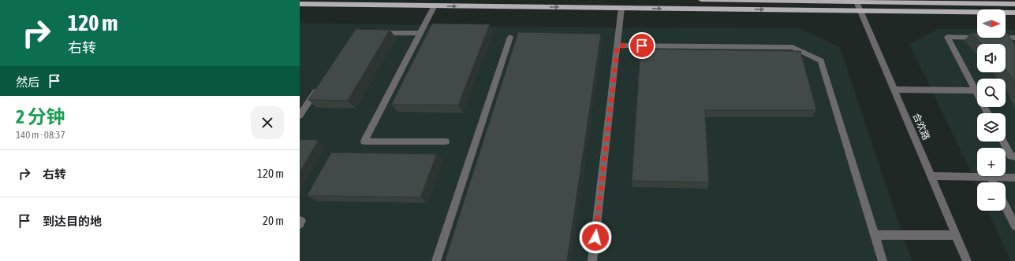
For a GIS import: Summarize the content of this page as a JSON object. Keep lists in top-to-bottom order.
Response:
{
  "streets": {
    "street": ["合欢路"]
  },
  "north": "right",
  "page": {
    "turn": ["120 m", "右转"],
    "map_buttons": ["+", "−"],
    "then": "然后",
    "heading": ["2 分钟", "140 m · 08:37"],
    "list": [
      {
        "name": "右转",
        "value": "120 m"
      },
      {
        "name": "到达目的地",
        "value": "20 m"
      }
    ]
  }
}
